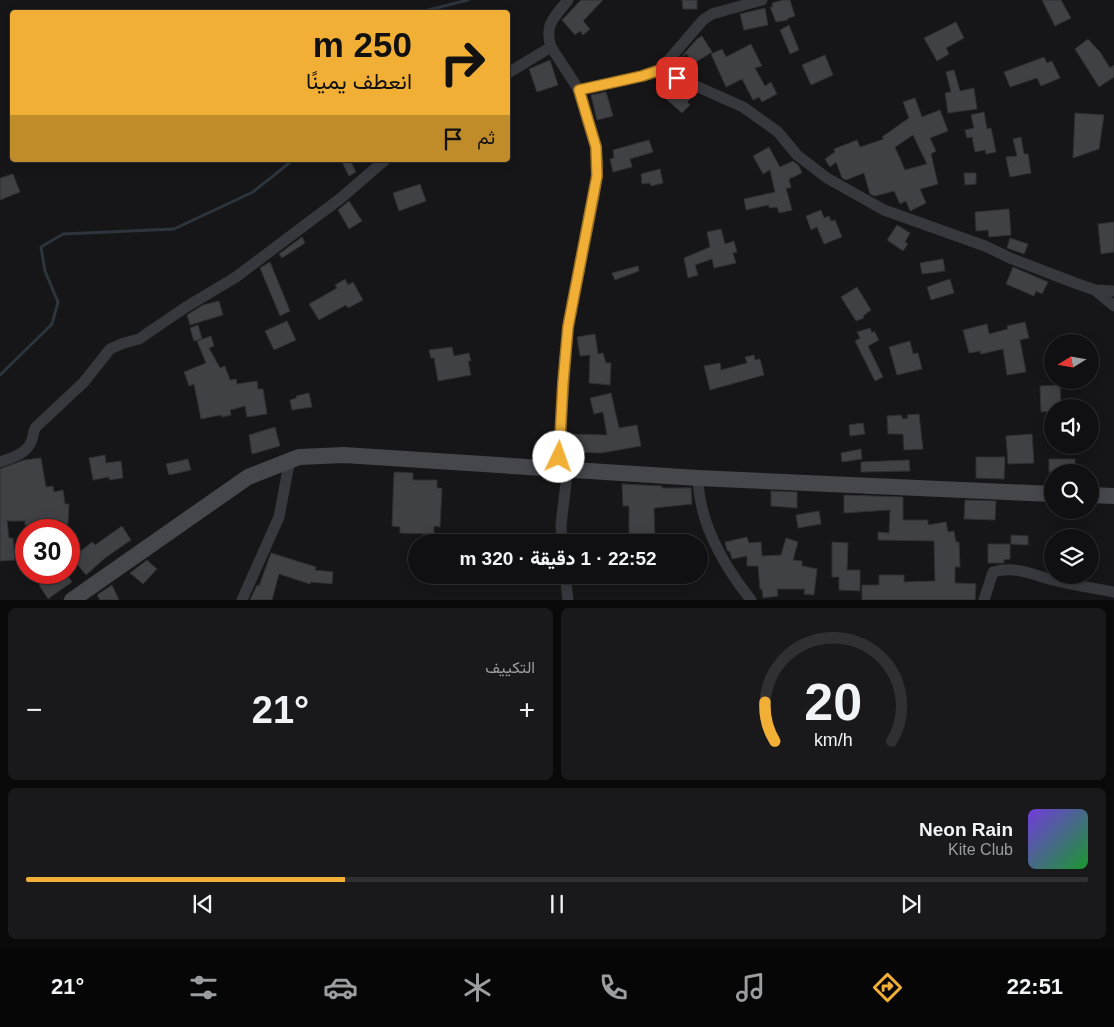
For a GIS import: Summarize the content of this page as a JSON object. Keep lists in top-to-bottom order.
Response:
{
  "north": "left",
  "page": {
    "turn": ["250 m", "انعطف يمينًا"],
    "then": "ثم",
    "limit": "30",
    "trip": "22:52 · 1 دقيقة · 320 m",
    "tile": "التكييف",
    "heat": ["−", "21°", "+"],
    "song": ["Neon Rain", "Kite Club"],
    "tabs": ["22:51", "21°"],
    "gauge": ["20", "km/h"]
  }
}
